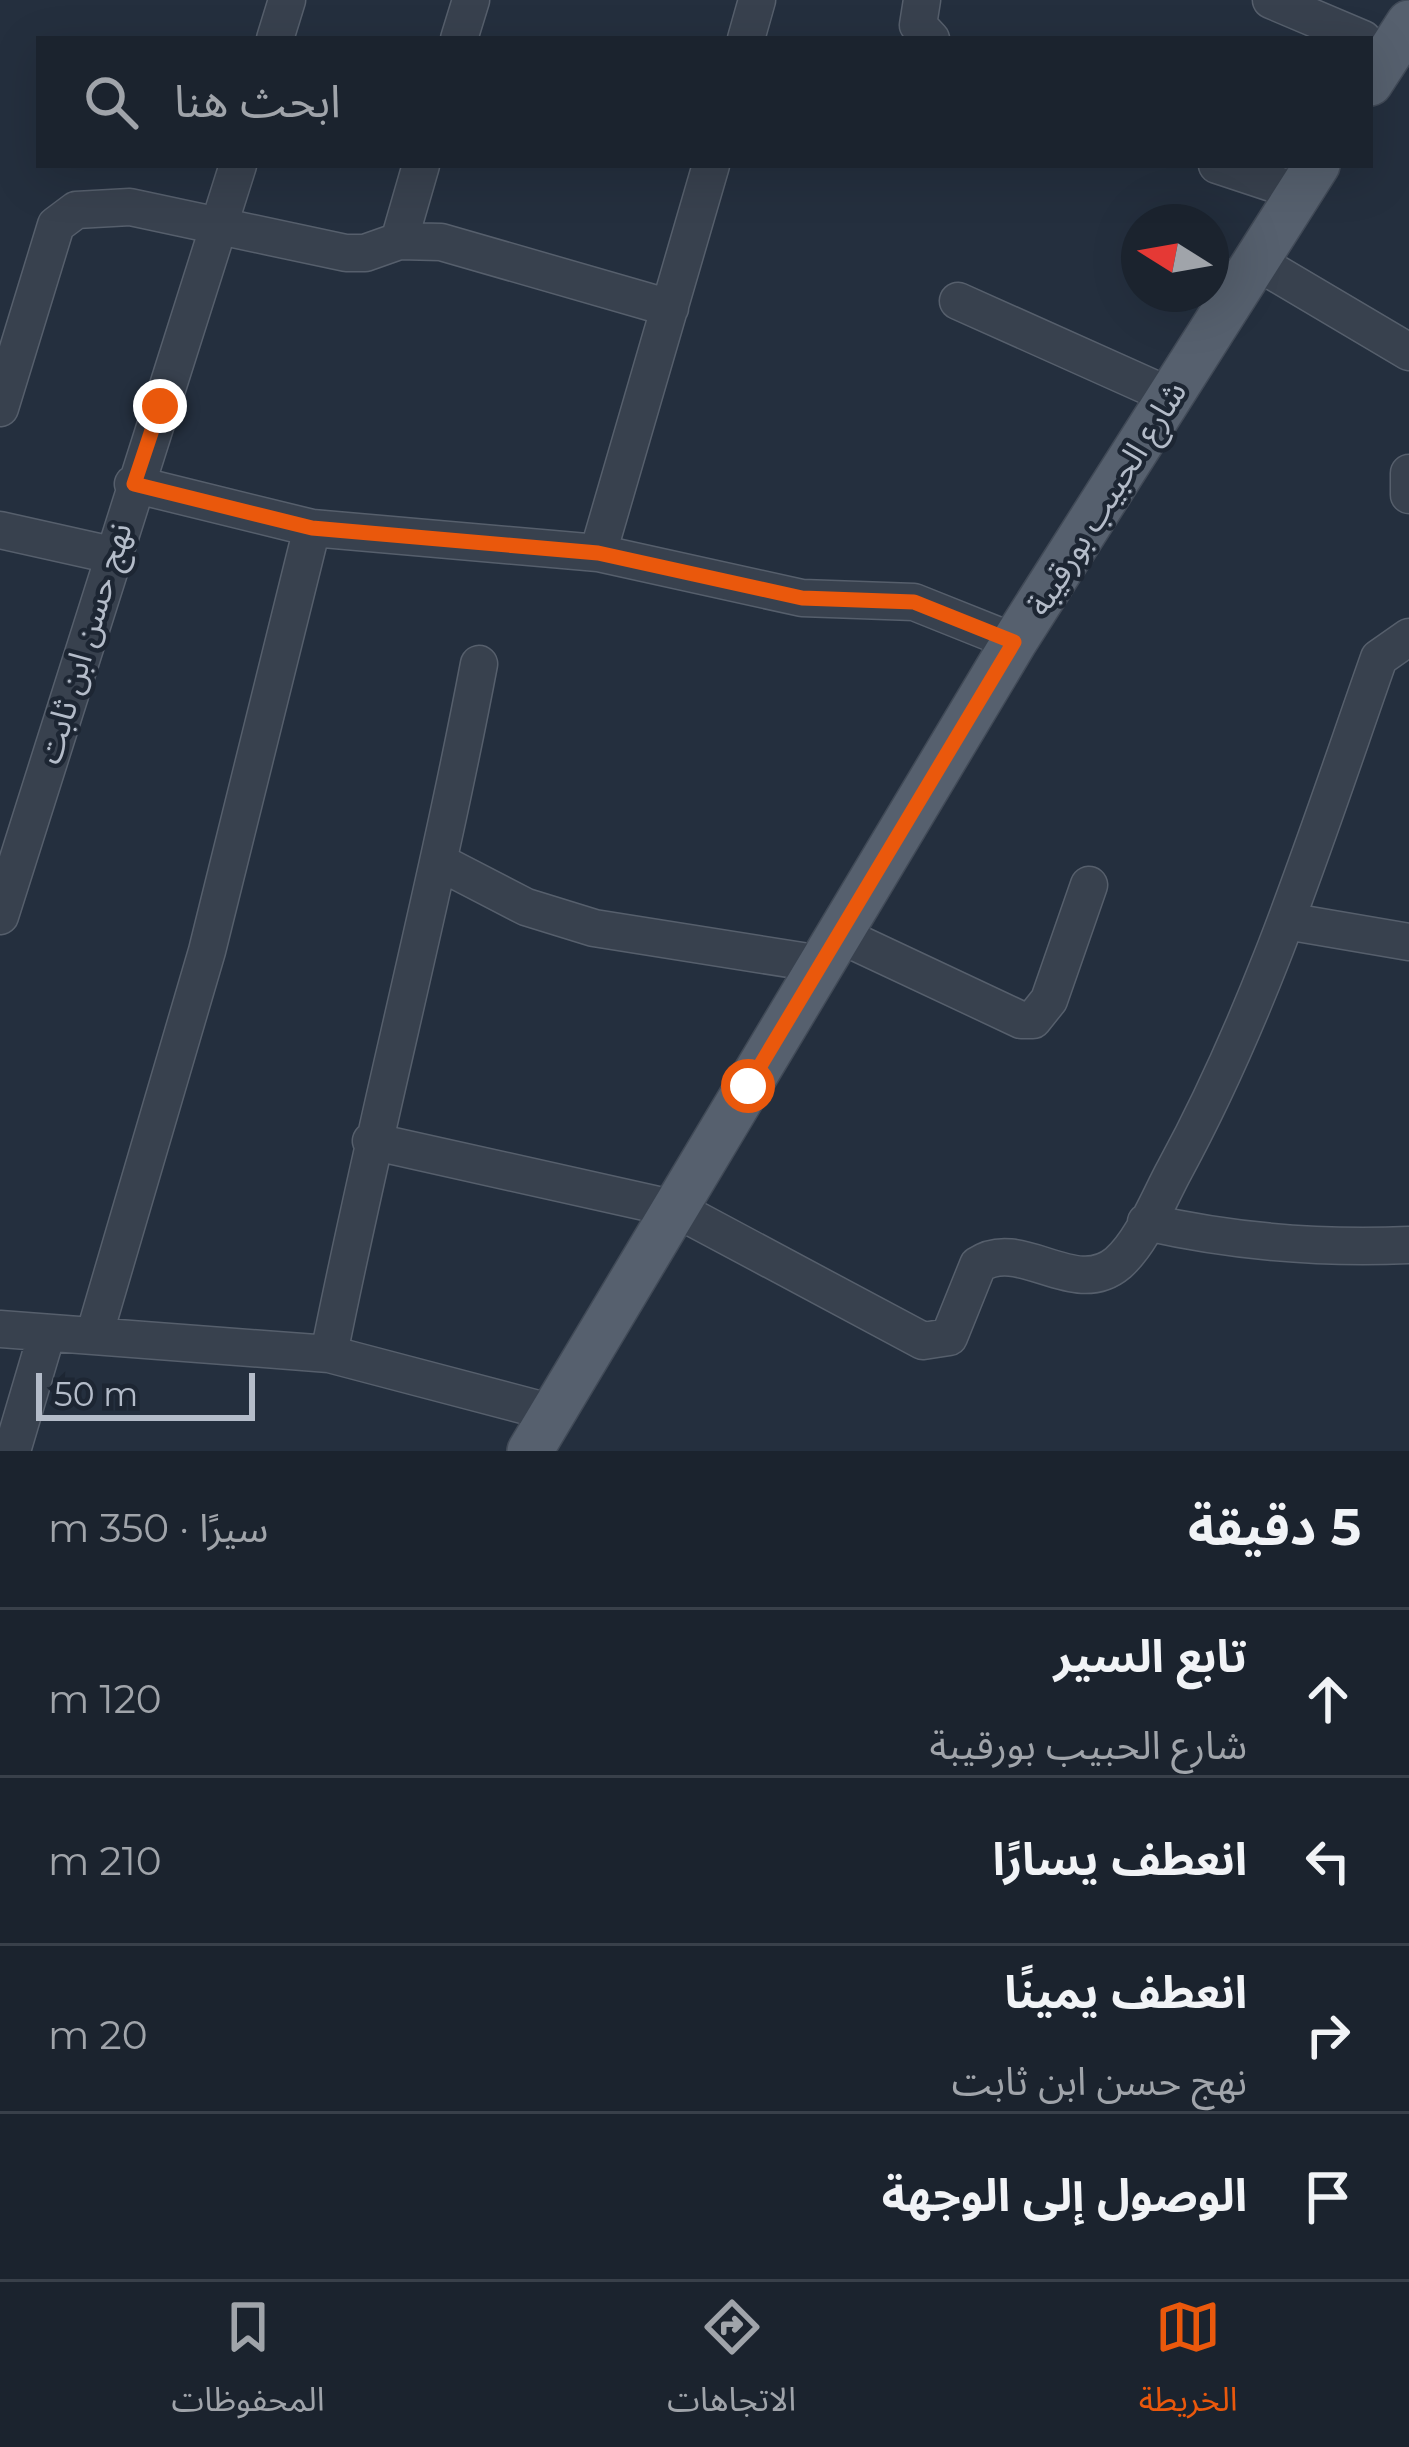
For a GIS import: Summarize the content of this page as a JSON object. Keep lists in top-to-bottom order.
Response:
{
  "streets": {
    "main road": ["شارع الحبيب بورقيبة"],
    "street": ["نهج حسن ابن ثابت"]
  },
  "scale_bar": "50 m",
  "north": "left",
  "page": {
    "search": "ابحث هنا",
    "scale": "50 m",
    "heading": ["5 دقيقة", "سيرًا · 350 m"],
    "list": [
      ["تابع السير", "شارع الحبيب بورقيبة", "120 m"],
      ["انعطف يسارًا", "210 m"],
      ["انعطف يمينًا", "نهج حسن ابن ثابت", "20 m"],
      "الوصول إلى الوجهة"
    ],
    "nav": ["الخريطة", "الاتجاهات", "المحفوظات"]
  }
}
